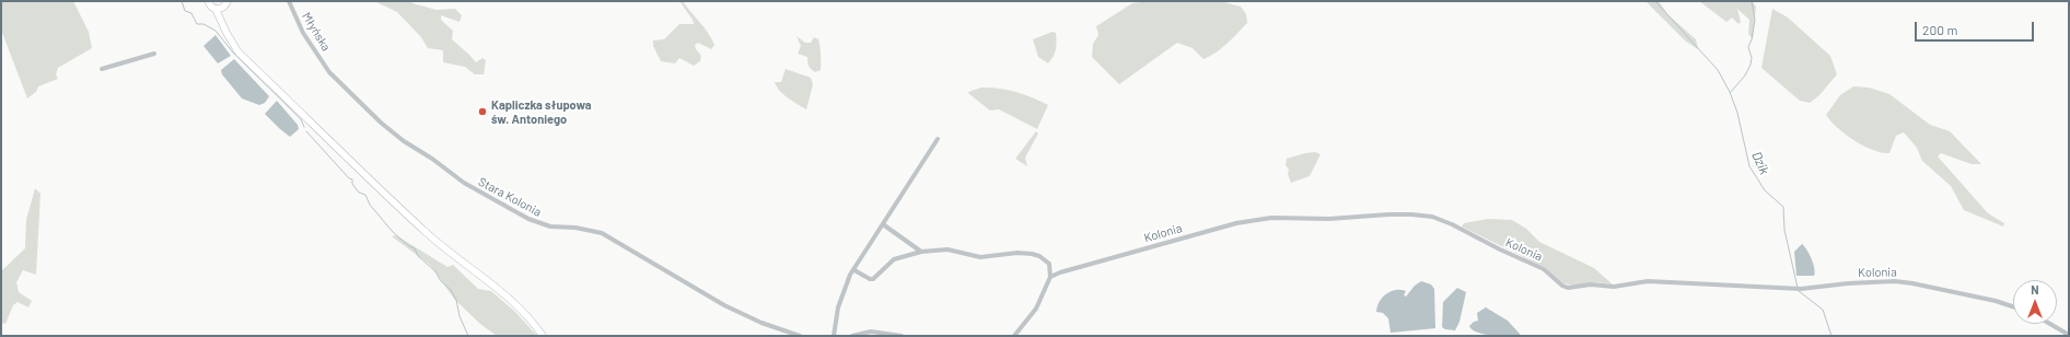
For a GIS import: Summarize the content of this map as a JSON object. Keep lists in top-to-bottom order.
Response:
{
  "streets": {
    "street": ["Młyńska", "Stara Kolonia", "Kolonia"]
  },
  "crossings": [
    ["Młyńska", "Stara Kolonia"]
  ],
  "water": ["Dzik"],
  "places": ["Kapliczka słupowa św. Antoniego"],
  "scale_bar": "200 m",
  "north": "top"
}
